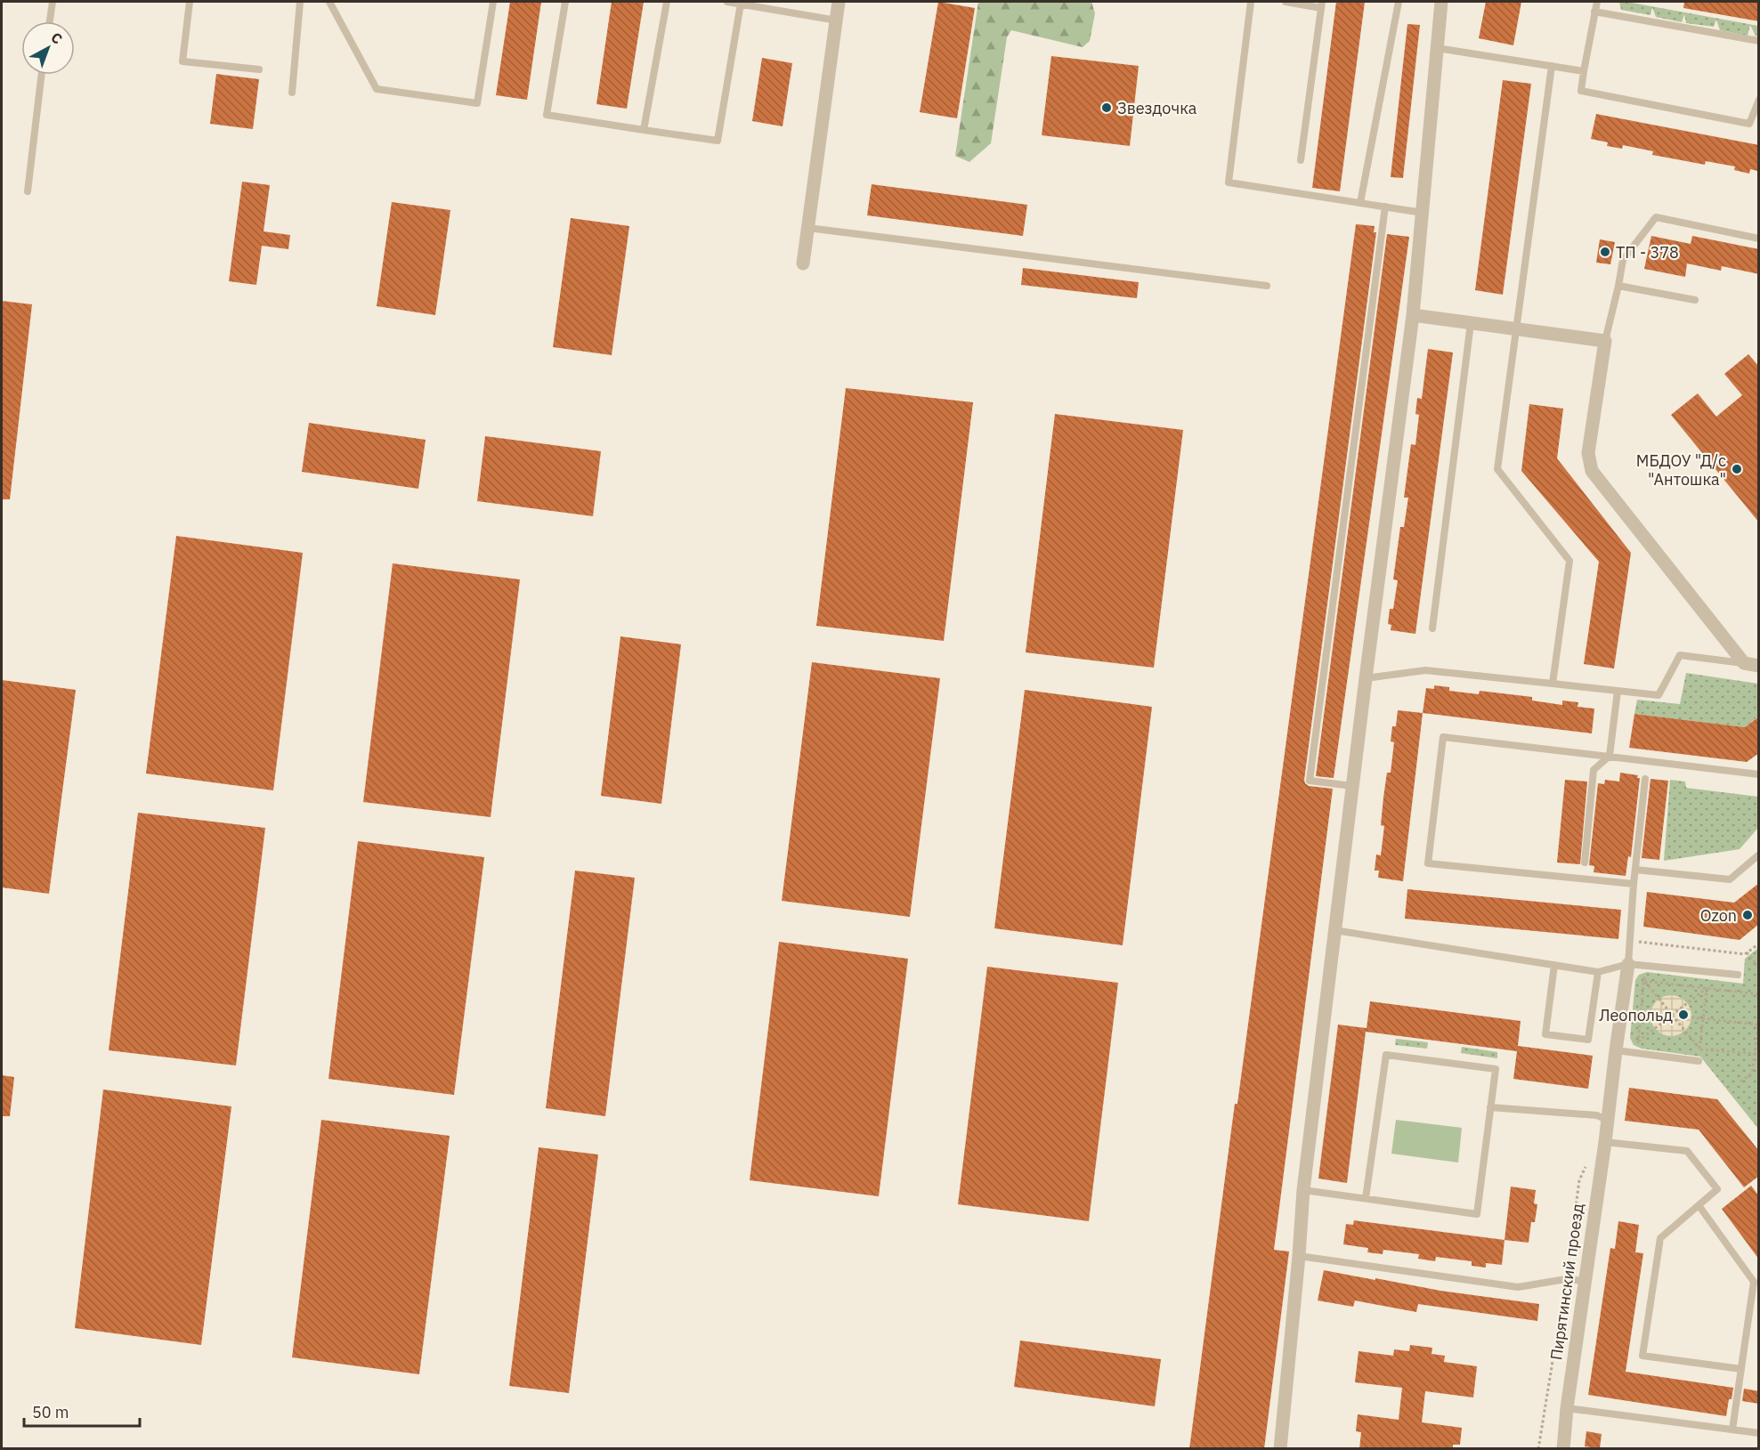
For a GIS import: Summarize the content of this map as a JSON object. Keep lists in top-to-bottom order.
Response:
{
  "streets": {
    "street": ["Пирятинский проезд"]
  },
  "places": [
    "Звездочка",
    "ТП - 378",
    "МБДОУ \"Д/с \"Антошка\"",
    "Ozon",
    "Леопольд"
  ],
  "scale_bar": "50 m",
  "north": "top right"
}
